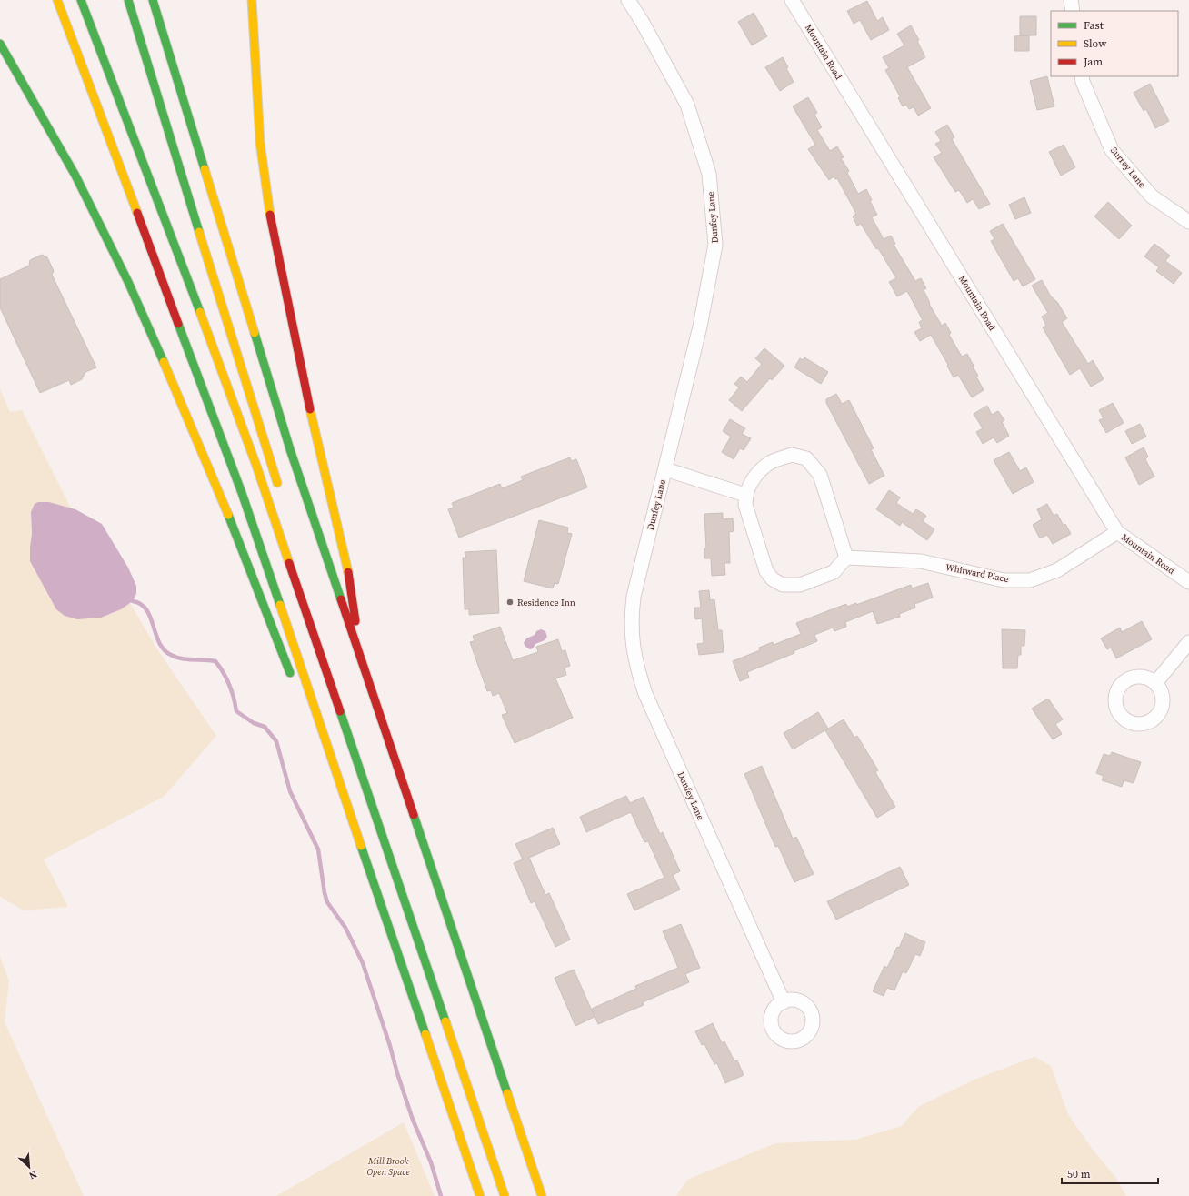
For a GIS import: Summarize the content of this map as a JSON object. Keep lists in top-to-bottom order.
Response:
{
  "streets": {
    "street": [
      "Mountain Road",
      "Surrey Lane",
      "Dunfey Lane",
      "Whitward Place"
    ]
  },
  "crossings": [
    ["Mountain Road", "Whitward Place"]
  ],
  "parks": ["Mill Brook Open Space"],
  "places": ["Residence Inn"],
  "legend": ["Fast", "Slow", "Jam"],
  "scale_bar": "50 m",
  "north": "bottom right"
}
